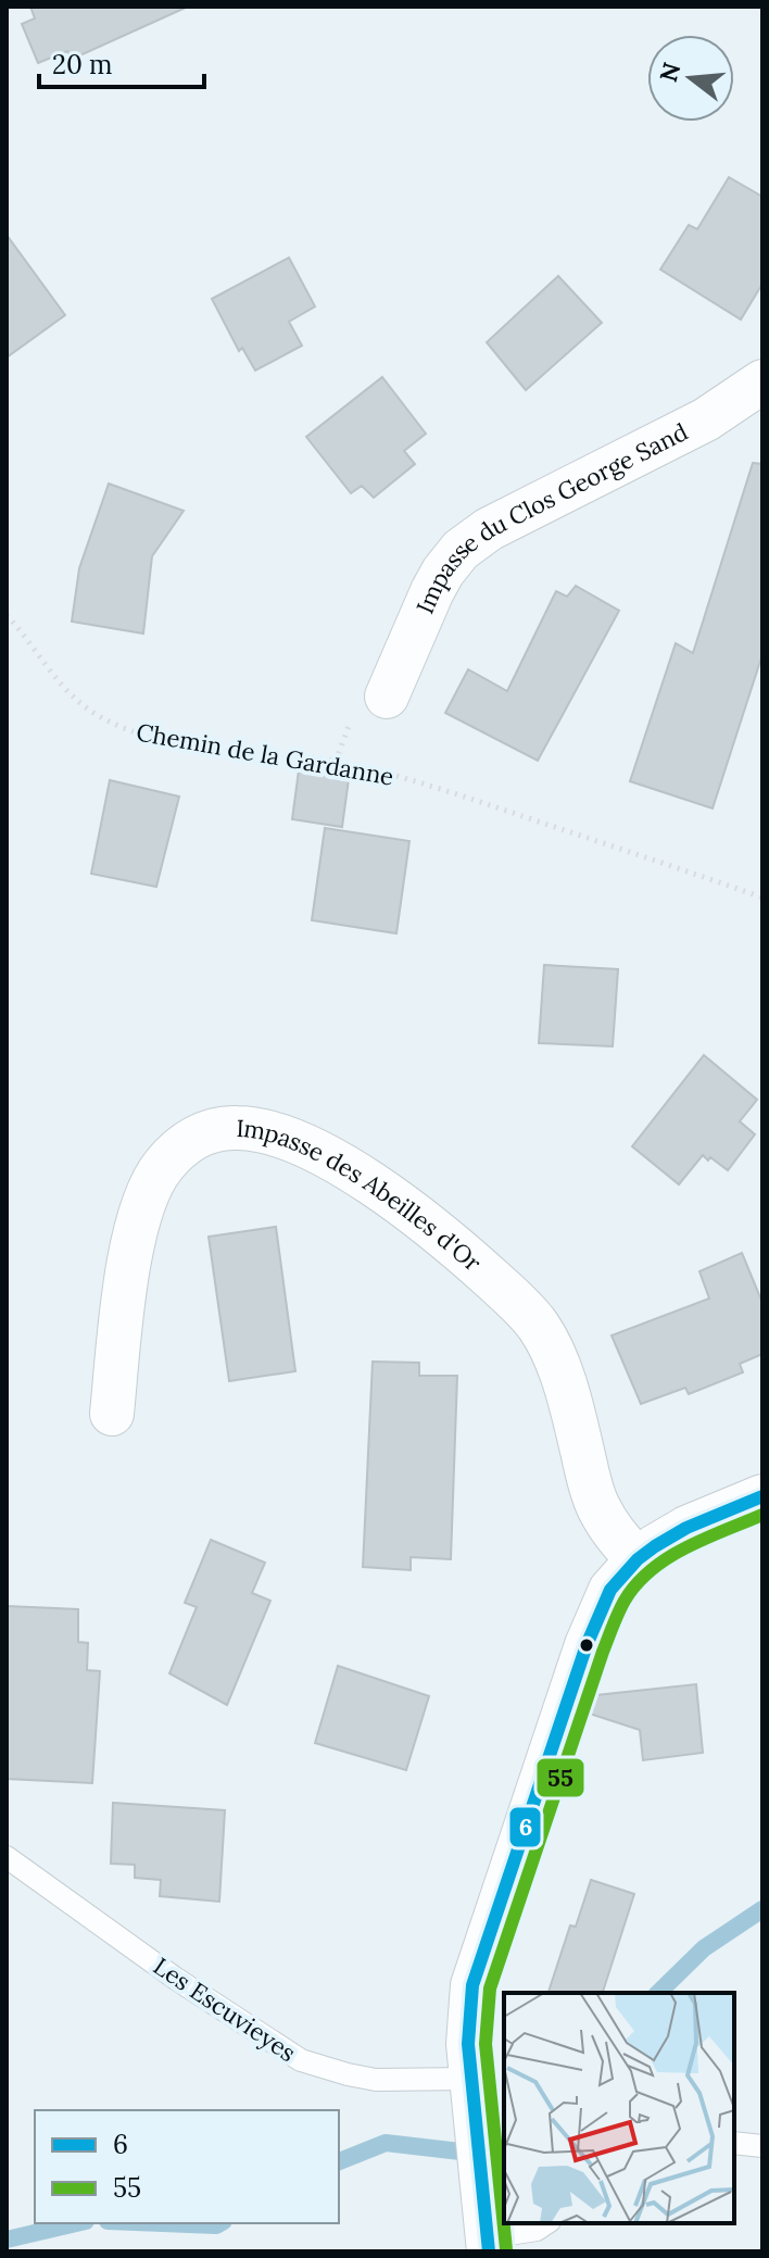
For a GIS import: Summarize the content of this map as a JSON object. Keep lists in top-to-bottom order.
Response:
{
  "streets": {
    "street": ["Impasse du Clos George Sand", "Impasse des Abeilles d'Or"],
    "lane": ["Les Escuvieyes"],
    "path": ["Chemin de la Gardanne"]
  },
  "lines": ["transit line 6", "transit line 55"],
  "legend": ["6", "55"],
  "scale_bar": "20 m",
  "north": "left"
}
